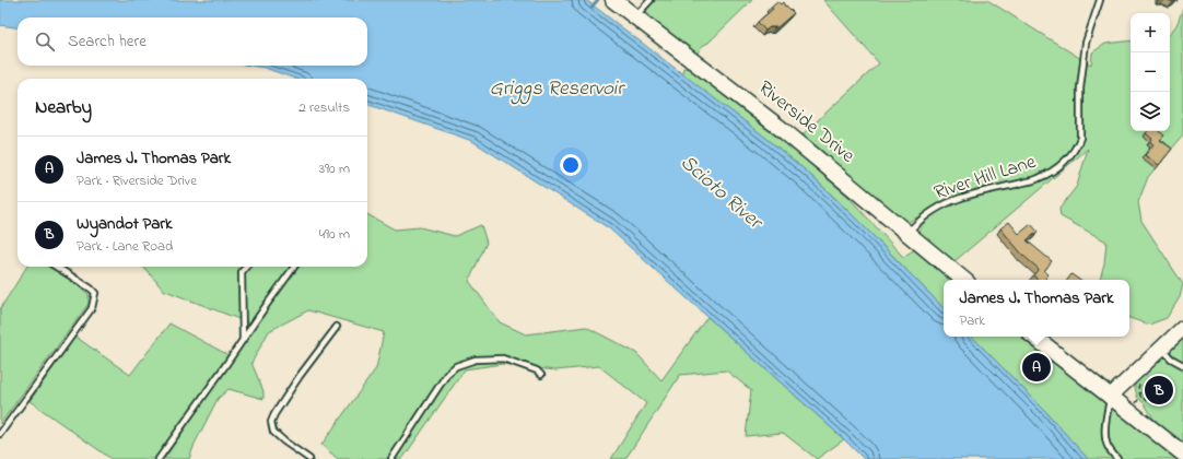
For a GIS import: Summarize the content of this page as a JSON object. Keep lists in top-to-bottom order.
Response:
{
  "streets": {
    "main road": ["Riverside Drive"],
    "lane": ["River Hill Lane"]
  },
  "crossings": [
    ["Riverside Drive", "River Hill Lane"]
  ],
  "water": ["Griggs Reservoir", "Scioto River"],
  "page": {
    "map_buttons": ["+", "−"],
    "search": "Search here",
    "heading": ["Nearby", "2 results"],
    "list": [
      {
        "mark": "A",
        "name": "James J. Thomas Park",
        "note": "Park · Riverside Drive",
        "value": "390 m"
      },
      {
        "mark": "B",
        "name": "Wyandot Park",
        "note": "Park · Lane Road",
        "value": "490 m"
      }
    ],
    "popup": ["James J. Thomas Park", "Park"],
    "pins": ["A", "B"]
  }
}
